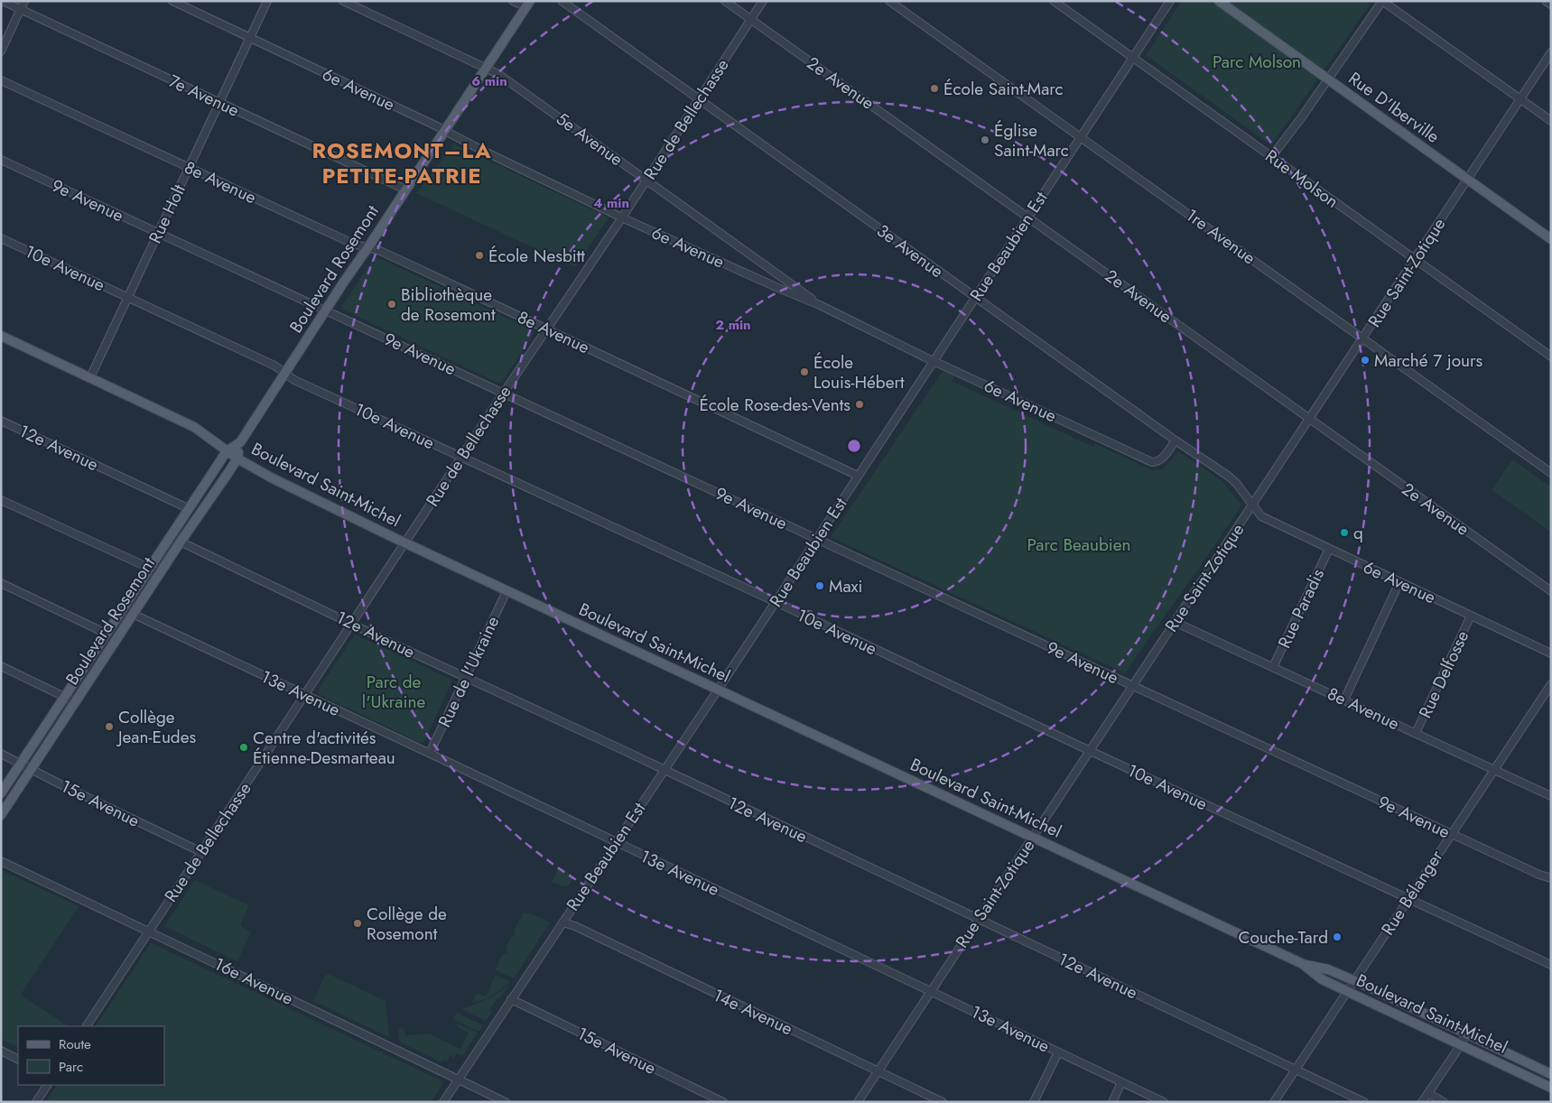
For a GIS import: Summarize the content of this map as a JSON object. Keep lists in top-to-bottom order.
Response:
{
  "streets": {
    "main road": ["Rue D'Iberville", "Boulevard Rosemont", "Boulevard Saint-Michel"],
    "street": [
      "2e Avenue",
      "6e Avenue",
      "7e Avenue",
      "Rue de Bellechasse",
      "5e Avenue",
      "Rue Molson",
      "8e Avenue",
      "9e Avenue",
      "Rue Holt",
      "1re Avenue",
      "Rue Beaubien Est",
      "3e Avenue",
      "10e Avenue",
      "Rue Saint-Zotique",
      "12e Avenue",
      "Rue Paradis",
      "Rue de l'Ukraine",
      "Rue Delfosse",
      "13e Avenue",
      "15e Avenue",
      "Rue Bélanger",
      "16e Avenue",
      "14e Avenue"
    ]
  },
  "crossings": [
    ["2e Avenue", "Rue de Bellechasse"],
    ["2e Avenue", "Rue Beaubien Est"],
    ["2e Avenue", "Rue Saint-Zotique"],
    ["6e Avenue", "Rue de Bellechasse"],
    ["6e Avenue", "5e Avenue"],
    ["6e Avenue", "Rue Holt"],
    ["6e Avenue", "Rue Beaubien Est"],
    ["6e Avenue", "3e Avenue"],
    ["6e Avenue", "Boulevard Rosemont"],
    ["6e Avenue", "Rue Saint-Zotique"],
    ["6e Avenue", "Rue Paradis"],
    ["6e Avenue", "Rue Delfosse"],
    ["7e Avenue", "Rue Holt"],
    ["7e Avenue", "Boulevard Rosemont"],
    ["Rue D'Iberville", "Rue Saint-Zotique"],
    ["Rue de Bellechasse", "5e Avenue"],
    ["Rue de Bellechasse", "8e Avenue"],
    ["Rue de Bellechasse", "9e Avenue"],
    ["Rue de Bellechasse", "3e Avenue"],
    ["Rue de Bellechasse", "10e Avenue"],
    ["Rue de Bellechasse", "12e Avenue"],
    ["Rue de Bellechasse", "Boulevard Saint-Michel"],
    ["Rue de Bellechasse", "13e Avenue"],
    ["Rue de Bellechasse", "15e Avenue"],
    ["Rue de Bellechasse", "16e Avenue"],
    ["5e Avenue", "Boulevard Rosemont"],
    ["Rue Molson", "Rue Beaubien Est"],
    ["Rue Molson", "Rue Saint-Zotique"],
    ["8e Avenue", "Rue Holt"],
    ["8e Avenue", "Rue Beaubien Est"],
    ["8e Avenue", "Boulevard Rosemont"],
    ["8e Avenue", "Rue Saint-Zotique"],
    ["8e Avenue", "Rue Paradis"],
    ["8e Avenue", "Rue Delfosse"],
    ["8e Avenue", "Rue Bélanger"],
    ["9e Avenue", "Rue Holt"],
    ["9e Avenue", "Rue Beaubien Est"],
    ["9e Avenue", "Boulevard Rosemont"],
    ["9e Avenue", "Rue Saint-Zotique"],
    ["9e Avenue", "Rue Bélanger"],
    ["Rue Holt", "10e Avenue"],
    ["Rue Holt", "Boulevard Saint-Michel"],
    ["1re Avenue", "Rue Beaubien Est"],
    ["1re Avenue", "Rue Saint-Zotique"],
    ["Rue Beaubien Est", "3e Avenue"],
    ["Rue Beaubien Est", "10e Avenue"],
    ["Rue Beaubien Est", "12e Avenue"],
    ["Rue Beaubien Est", "Boulevard Saint-Michel"],
    ["Rue Beaubien Est", "13e Avenue"],
    ["Rue Beaubien Est", "15e Avenue"],
    ["Rue Beaubien Est", "16e Avenue"],
    ["Rue Beaubien Est", "14e Avenue"],
    ["3e Avenue", "Rue Saint-Zotique"],
    ["10e Avenue", "Boulevard Rosemont"],
    ["10e Avenue", "Rue Saint-Zotique"],
    ["10e Avenue", "Rue Bélanger"],
    ["Boulevard Rosemont", "12e Avenue"],
    ["Boulevard Rosemont", "Boulevard Saint-Michel"],
    ["Boulevard Rosemont", "13e Avenue"],
    ["Boulevard Rosemont", "15e Avenue"],
    ["Rue Saint-Zotique", "12e Avenue"],
    ["Rue Saint-Zotique", "Boulevard Saint-Michel"],
    ["Rue Saint-Zotique", "13e Avenue"],
    ["Rue Saint-Zotique", "14e Avenue"],
    ["12e Avenue", "Rue de l'Ukraine"],
    ["12e Avenue", "Rue Bélanger"],
    ["Boulevard Saint-Michel", "Rue de l'Ukraine"],
    ["Boulevard Saint-Michel", "Rue Bélanger"],
    ["Rue de l'Ukraine", "13e Avenue"]
  ],
  "districts": ["ROSEMONT–LA PETITE-PATRIE"],
  "parks": ["Parc Molson", "Parc Beaubien", "Parc de l'Ukraine"],
  "places": [
    "École Saint-Marc",
    "Église Saint-Marc",
    "École Nesbitt",
    "Bibliothèque de Rosemont",
    "Marché 7 jours",
    "École Louis-Hébert",
    "École Rose-des-Vents",
    "q",
    "Maxi",
    "Collège Jean-Eudes",
    "Centre d'activités Étienne-Desmarteau",
    "Collège de Rosemont",
    "Couche-Tard"
  ],
  "legend": ["Route", "Parc"],
  "rings": ["6 min", "4 min", "2 min"]
}
